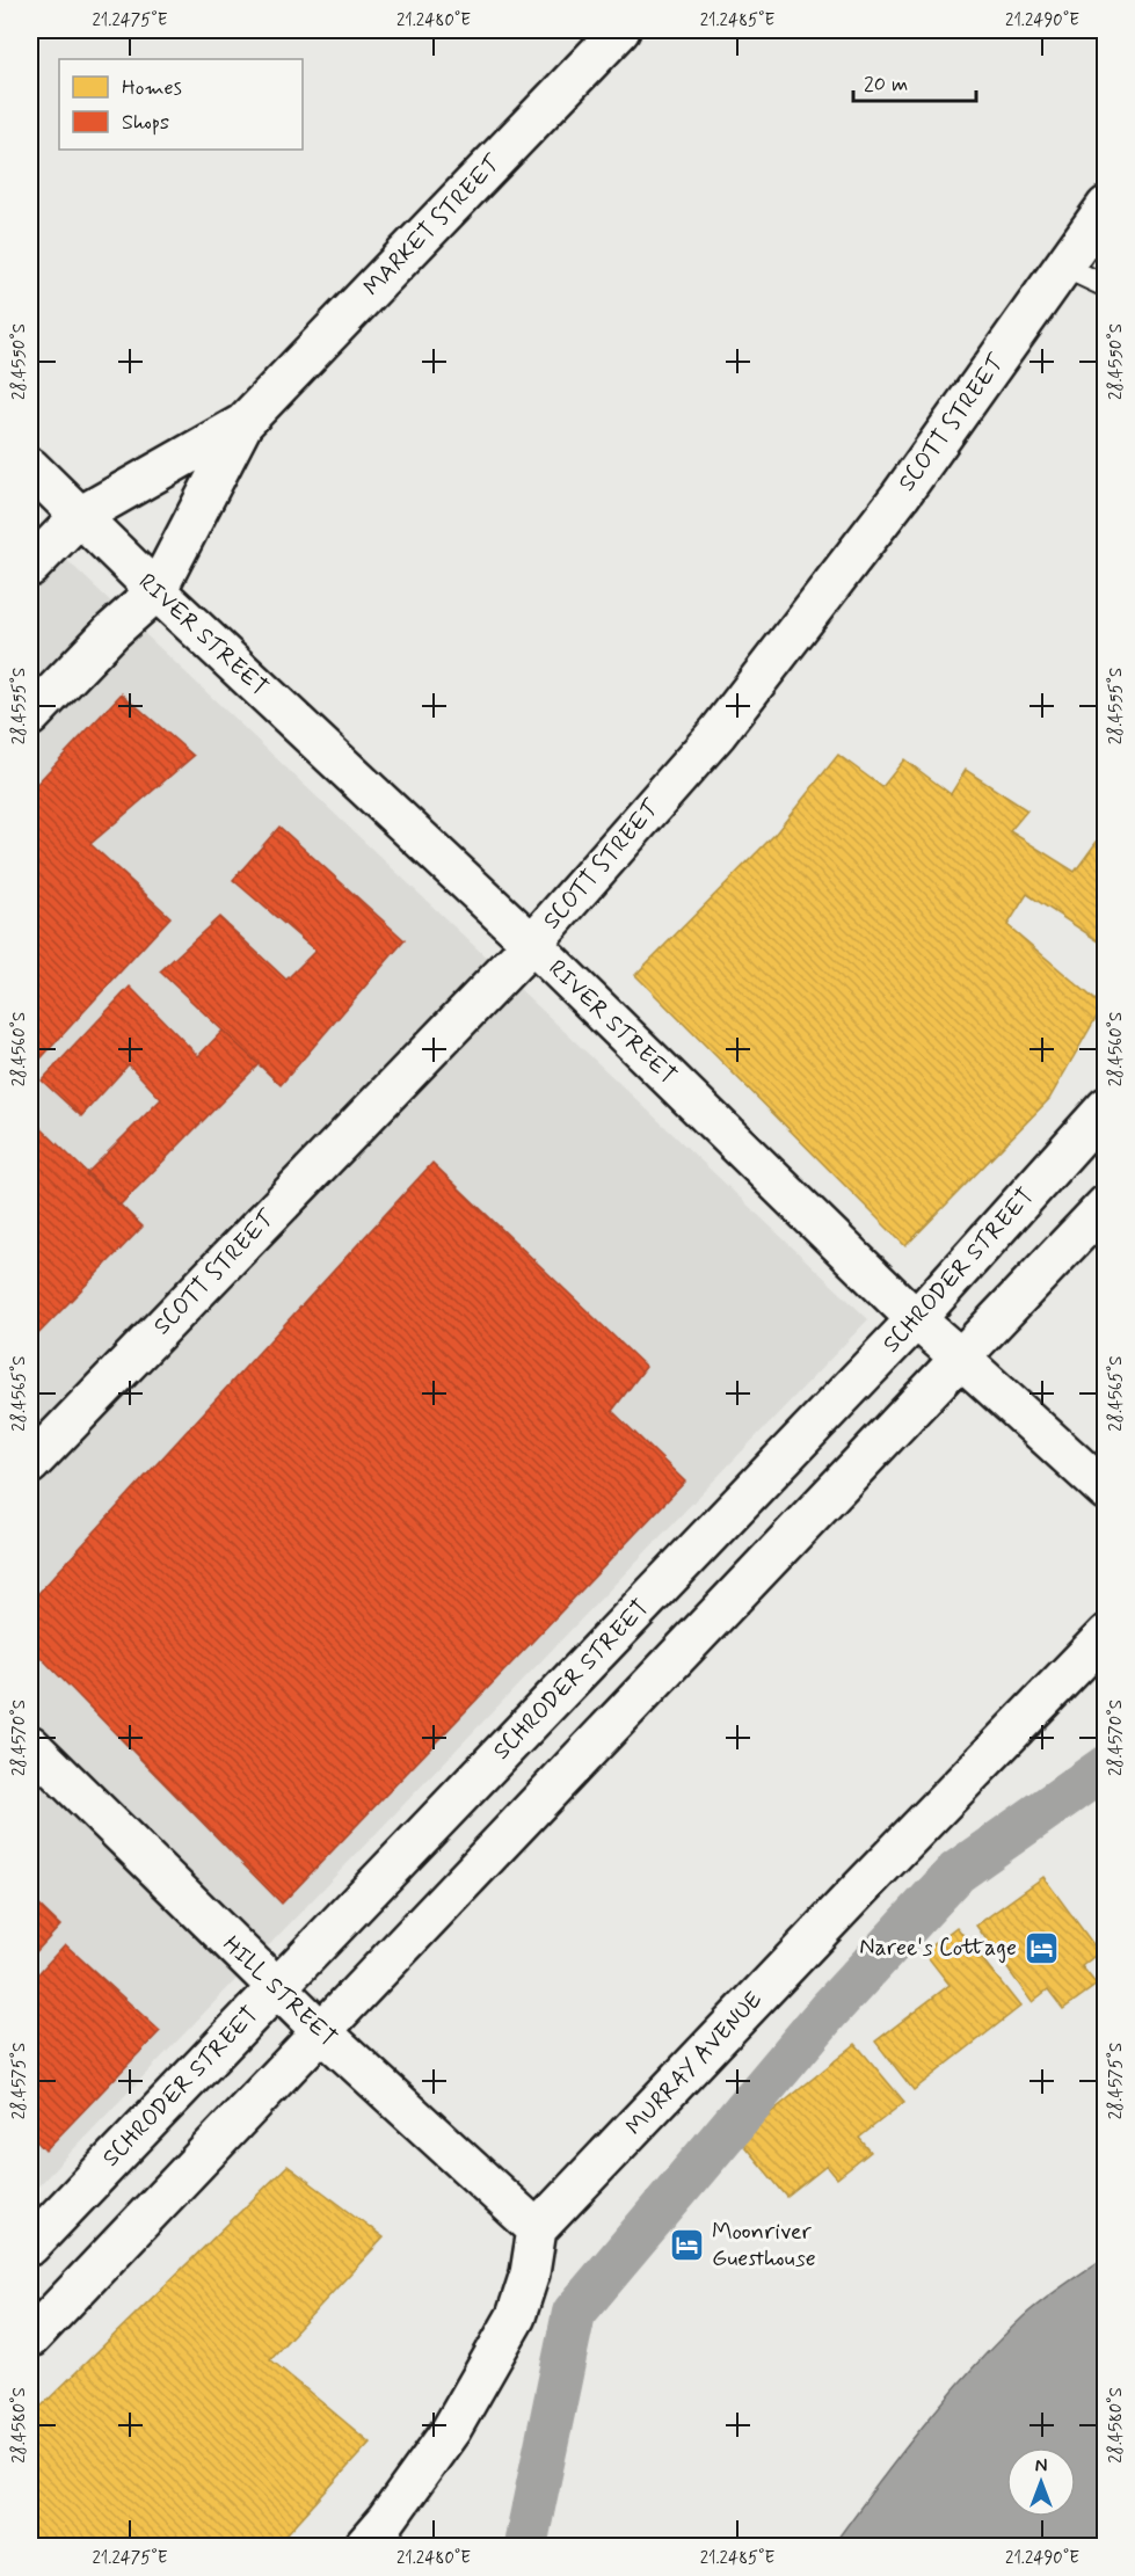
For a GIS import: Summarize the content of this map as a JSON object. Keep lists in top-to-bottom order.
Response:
{
  "streets": {
    "main road": [
      "MARKET STREET",
      "SCOTT STREET",
      "RIVER STREET",
      "SCHRODER STREET",
      "HILL STREET",
      "MURRAY AVENUE"
    ]
  },
  "crossings": [
    ["MARKET STREET", "RIVER STREET"],
    ["SCOTT STREET", "RIVER STREET"],
    ["RIVER STREET", "SCHRODER STREET"],
    ["SCHRODER STREET", "HILL STREET"],
    ["HILL STREET", "MURRAY AVENUE"]
  ],
  "places": {
    "hotel": ["Naree's Cottage", "Moonriver Guesthouse"]
  },
  "legend": ["Homes", "Shops"],
  "scale_bar": "20 m",
  "north": "top",
  "coordinates": [
    "21.2475°E",
    "21.2480°E",
    "21.2485°E",
    "21.2490°E",
    "28.4550°S",
    "28.4555°S",
    "28.4560°S",
    "28.4565°S",
    "28.4570°S",
    "28.4575°S",
    "28.4580°S"
  ]
}
